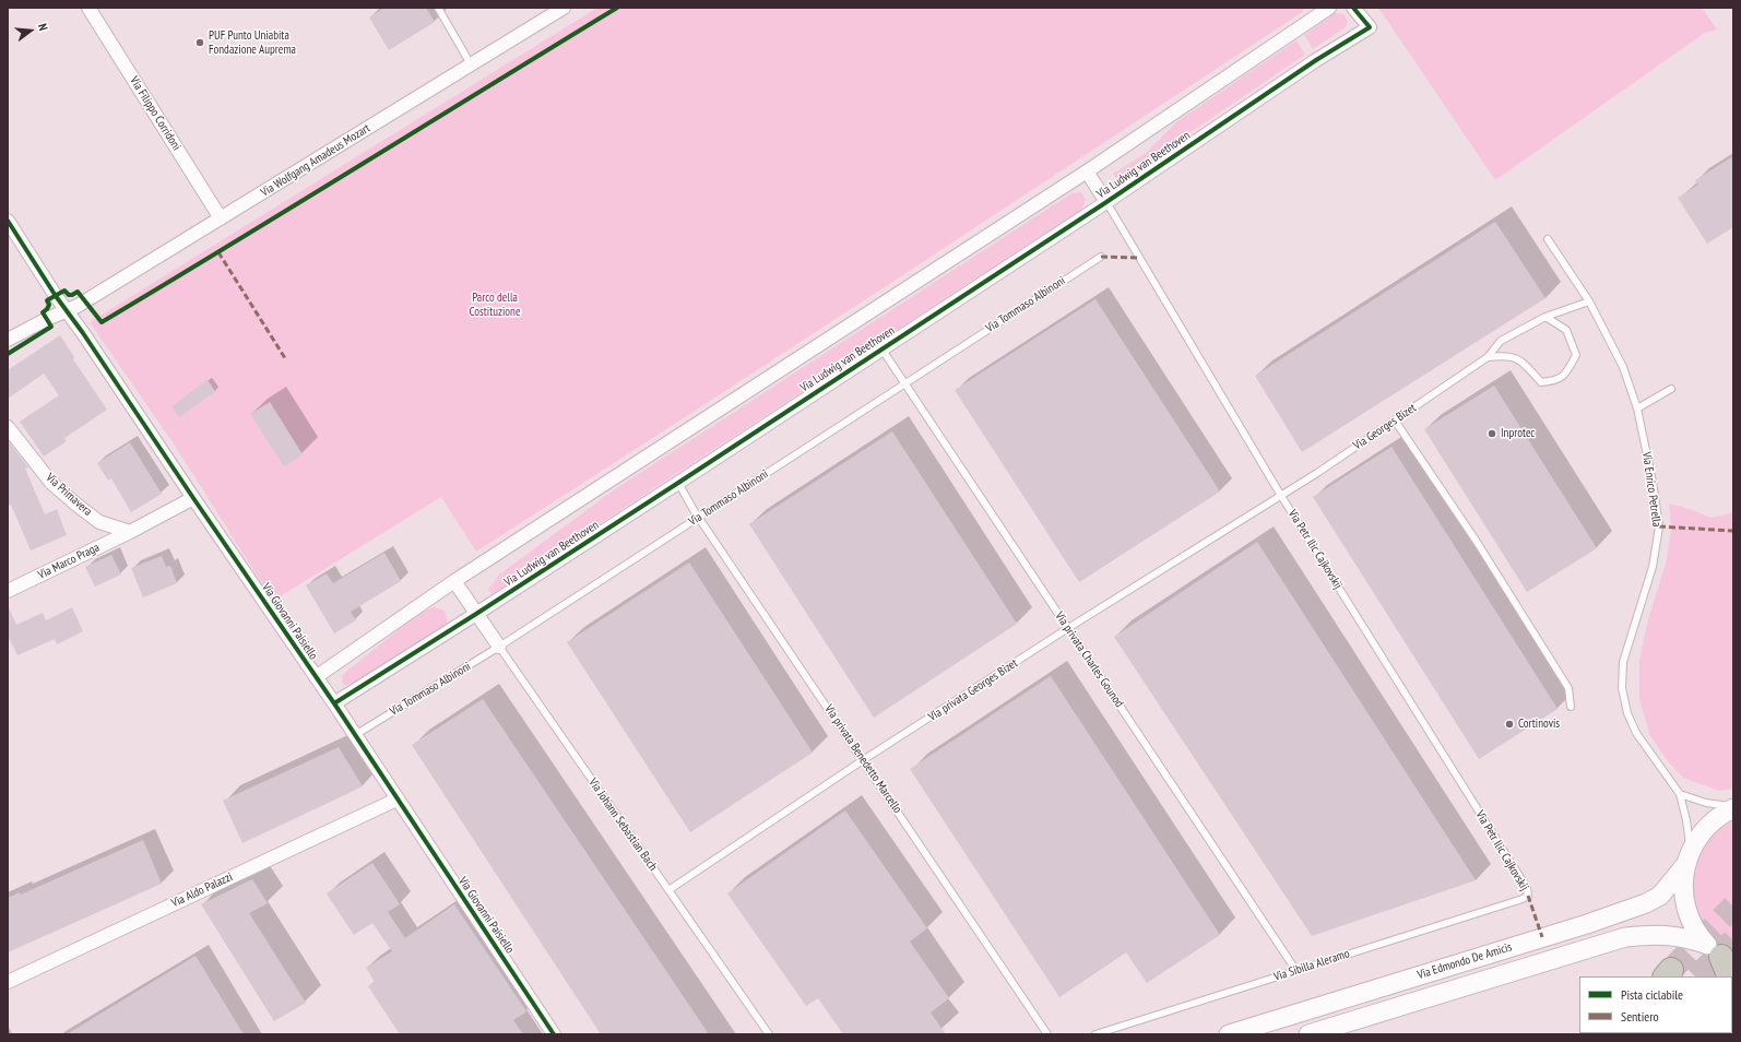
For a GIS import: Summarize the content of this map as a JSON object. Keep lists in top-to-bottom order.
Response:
{
  "streets": {
    "main road": ["Via Edmondo De Amicis"],
    "street": [
      "Via Filippo Corridoni",
      "Via Wolfgang Amadeus Mozart",
      "Via Ludwig van Beethoven",
      "Via Primavera",
      "Via Marco Praga",
      "Via Giovanni Paisiello",
      "Via Johann Sebastian Bach",
      "Via Aldo Palazzi"
    ],
    "lane": [
      "Via Tommaso Albinoni",
      "Via Georges Bizet",
      "Via Enrico Petrella",
      "Via Petr Ilic Cajkovskij",
      "Via privata Charles Gounod",
      "Via privata Georges Bizet",
      "Via privata Benedetto Marcello",
      "Via Sibilla Aleramo"
    ]
  },
  "crossings": [
    ["Via Filippo Corridoni", "Via Wolfgang Amadeus Mozart"],
    ["Via Wolfgang Amadeus Mozart", "Via Giovanni Paisiello"],
    ["Via Ludwig van Beethoven", "Via Petr Ilic Cajkovskij"],
    ["Via Ludwig van Beethoven", "Via Giovanni Paisiello"],
    ["Via Ludwig van Beethoven", "Via privata Charles Gounod"],
    ["Via Ludwig van Beethoven", "Via privata Benedetto Marcello"],
    ["Via Ludwig van Beethoven", "Via Johann Sebastian Bach"],
    ["Via Tommaso Albinoni", "Via Giovanni Paisiello"],
    ["Via Tommaso Albinoni", "Via privata Charles Gounod"],
    ["Via Tommaso Albinoni", "Via privata Benedetto Marcello"],
    ["Via Tommaso Albinoni", "Via Johann Sebastian Bach"],
    ["Via Georges Bizet", "Via Petr Ilic Cajkovskij"],
    ["Via Georges Bizet", "Via privata Georges Bizet"],
    ["Via Enrico Petrella", "Via Edmondo De Amicis"],
    ["Via Primavera", "Via Marco Praga"],
    ["Via Petr Ilic Cajkovskij", "Via privata Georges Bizet"],
    ["Via Petr Ilic Cajkovskij", "Via Sibilla Aleramo"],
    ["Via Giovanni Paisiello", "Via Aldo Palazzi"],
    ["Via privata Charles Gounod", "Via privata Georges Bizet"],
    ["Via privata Charles Gounod", "Via Sibilla Aleramo"],
    ["Via privata Georges Bizet", "Via privata Benedetto Marcello"],
    ["Via privata Georges Bizet", "Via Johann Sebastian Bach"]
  ],
  "parks": ["Parco della Costituzione"],
  "places": ["PUF Punto Uniabita Fondazione Auprema", "Inprotec", "Cortinovis"],
  "legend": ["Pista ciclabile", "Sentiero"],
  "north": "right"
}
